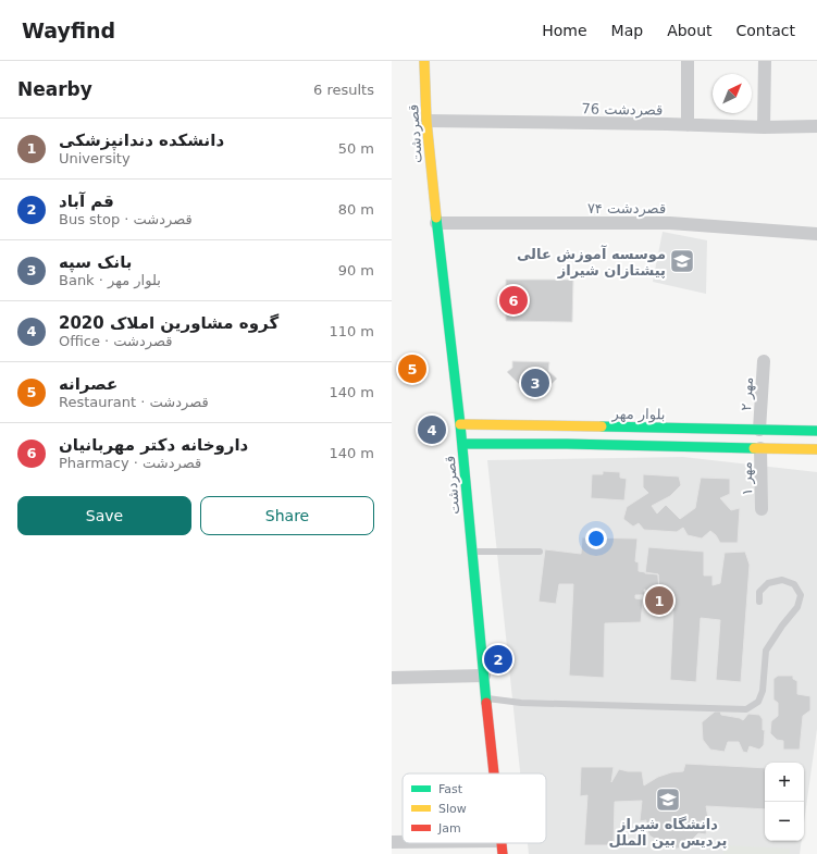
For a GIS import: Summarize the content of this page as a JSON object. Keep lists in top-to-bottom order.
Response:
{
  "streets": {
    "main road": ["قصردشت", "بلوار مهر"],
    "street": [
      "76 قصردشت",
      "۷۴ قصردشت",
      "۲ مهر",
      "۱ مهر"
    ]
  },
  "crossings": [
    ["76 قصردشت", "قصردشت"],
    ["قصردشت", "۷۴ قصردشت"],
    ["قصردشت", "بلوار مهر"],
    ["۲ مهر", "بلوار مهر"]
  ],
  "places": {
    "school or university": ["موسسه آموزش عالی پیشتازان شیراز", "دانشگاه شیراز پردیس بین الملل"]
  },
  "legend": ["Fast", "Slow", "Jam"],
  "north": "top right",
  "page": {
    "header": "Wayfind",
    "nav": [
      "Home",
      "Map",
      "About",
      "Contact"
    ],
    "heading": ["Nearby", "6 results"],
    "list": [
      {
        "mark": "1",
        "name": "دانشکده دندانپزشکی",
        "note": "University",
        "value": "50 m"
      },
      {
        "mark": "2",
        "name": "قم آباد",
        "note": "Bus stop · قصردشت",
        "value": "80 m"
      },
      {
        "mark": "3",
        "name": "بانک سپه",
        "note": "Bank · بلوار مهر",
        "value": "90 m"
      },
      {
        "mark": "4",
        "name": "گروه مشاورین املاک 2020",
        "note": "Office · قصردشت",
        "value": "110 m"
      },
      {
        "mark": "5",
        "name": "عصرانه",
        "note": "Restaurant · قصردشت",
        "value": "140 m"
      },
      {
        "mark": "6",
        "name": "داروخانه دکتر مهربانیان",
        "note": "Pharmacy · قصردشت",
        "value": "140 m"
      }
    ],
    "pins": [
      "6",
      "5",
      "3",
      "4",
      "1",
      "2"
    ],
    "buttons": ["Save", "Share"],
    "map_buttons": ["+", "−"]
  }
}
